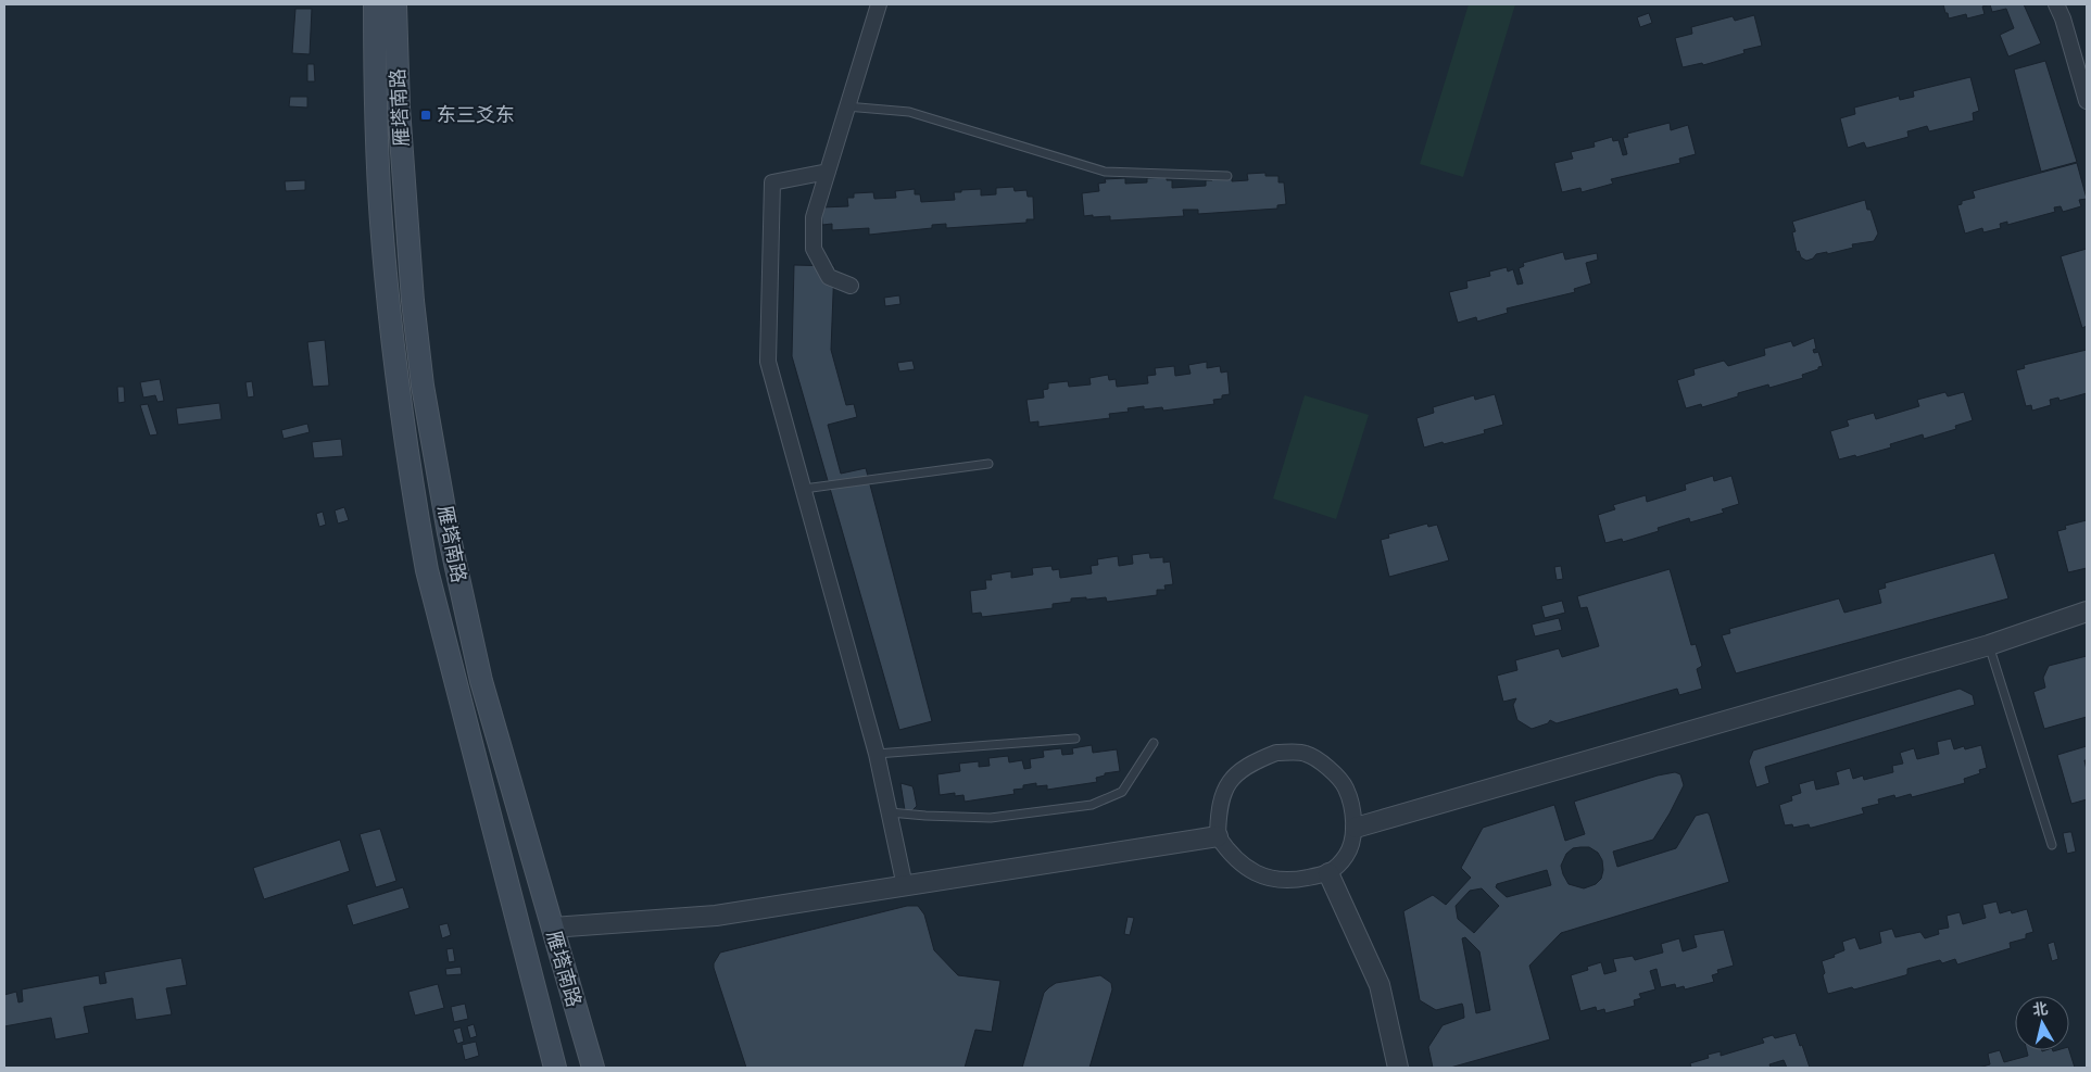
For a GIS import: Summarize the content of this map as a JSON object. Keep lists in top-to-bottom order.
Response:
{
  "streets": {
    "main road": ["雁塔南路"]
  },
  "places": {
    "transit": ["东三爻东"]
  },
  "north": "top"
}
